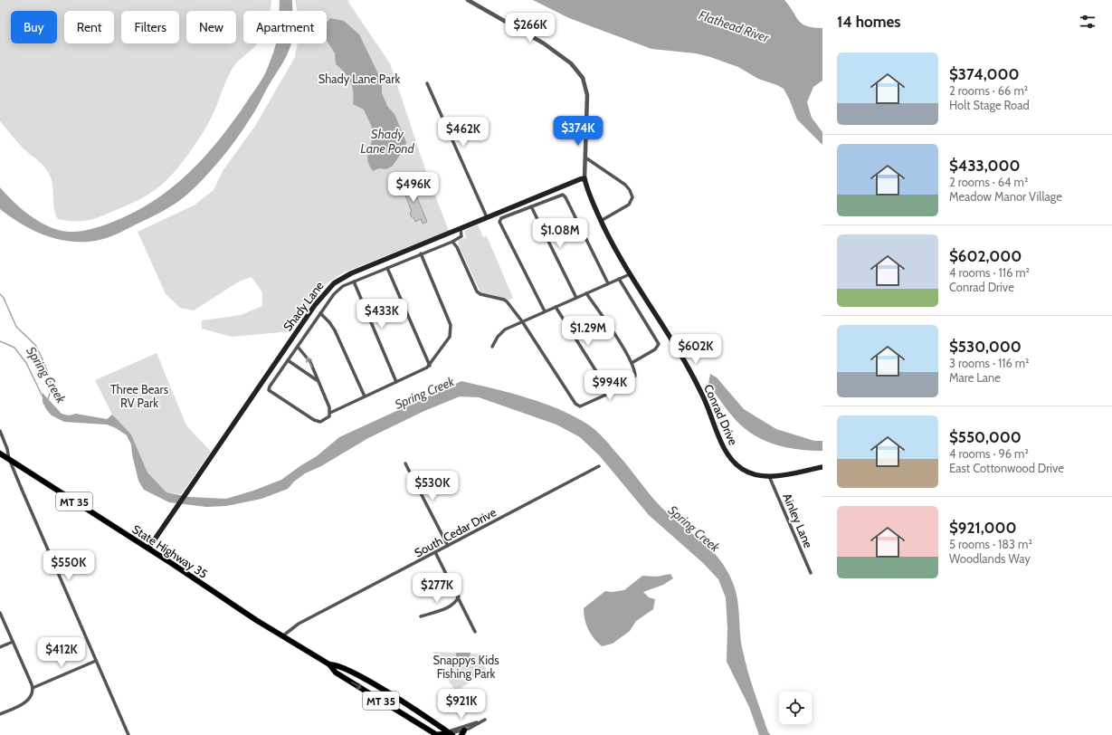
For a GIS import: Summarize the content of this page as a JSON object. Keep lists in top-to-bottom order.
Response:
{
  "streets": {
    "main road": [
      "Shady Lane",
      "Conrad Drive",
      "MT 35",
      "State Highway 35"
    ],
    "street": ["Ainley Lane", "South Cedar Drive"]
  },
  "crossings": [
    ["Shady Lane", "Conrad Drive"],
    ["Shady Lane", "State Highway 35"],
    ["Conrad Drive", "Ainley Lane"],
    ["South Cedar Drive", "State Highway 35"]
  ],
  "water": ["Flathead River", "Shady Lane Pond", "Spring Creek"],
  "parks": ["Shady Lane Park", "Three Bears RV Park", "Snappys Kids Fishing Park"],
  "page": {
    "heading": "14 homes",
    "chip": [
      "Buy",
      "Rent",
      "Filters",
      "New",
      "Apartment"
    ],
    "price": [
      "$266K",
      "$374K",
      "$462K",
      "$496K",
      "$1.08M",
      "$433K",
      "$1.29M",
      "$602K",
      "$994K",
      "$530K",
      "$550K",
      "$277K",
      "$412K",
      "$921K"
    ],
    "list": [
      {
        "name": "$374,000",
        "note": "2 rooms · 66 m² · Holt Stage Road"
      },
      {
        "name": "$433,000",
        "note": "2 rooms · 64 m² · Meadow Manor Village"
      },
      {
        "name": "$602,000",
        "note": "4 rooms · 116 m² · Conrad Drive"
      },
      {
        "name": "$530,000",
        "note": "3 rooms · 116 m² · Mare Lane"
      },
      {
        "name": "$550,000",
        "note": "4 rooms · 96 m² · East Cottonwood Drive"
      },
      {
        "name": "$921,000",
        "note": "5 rooms · 183 m² · Woodlands Way"
      }
    ]
  }
}
